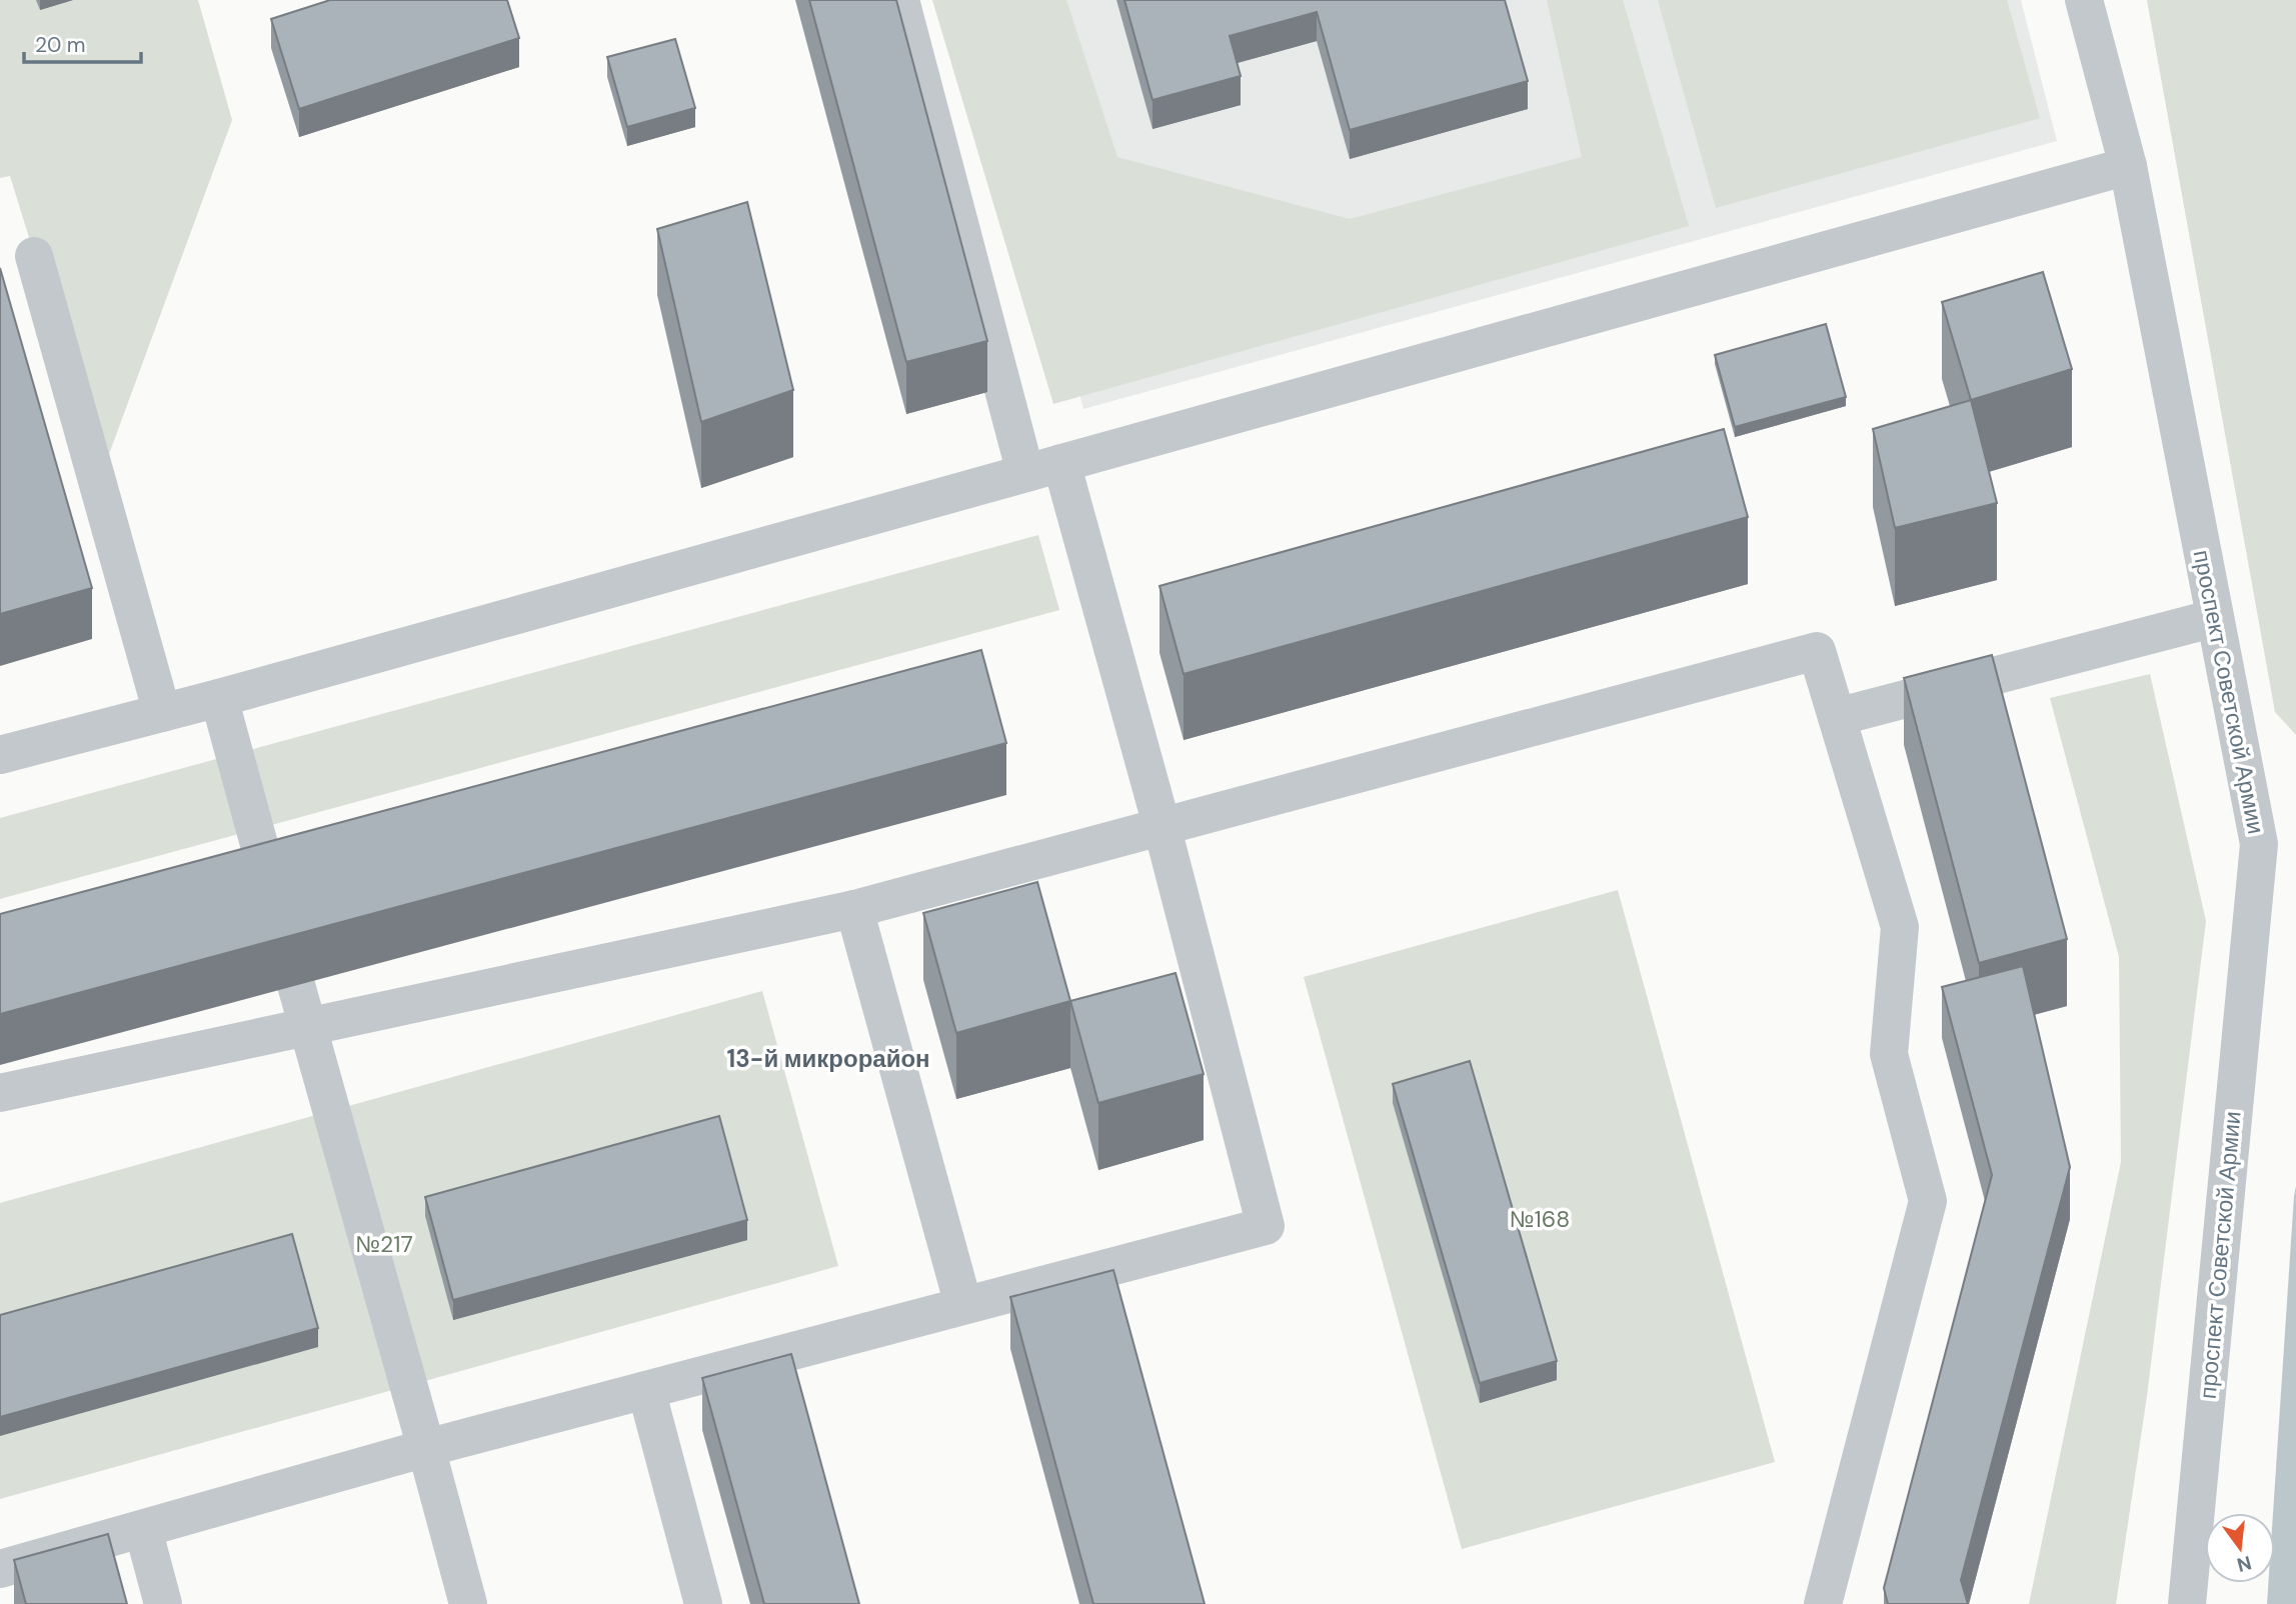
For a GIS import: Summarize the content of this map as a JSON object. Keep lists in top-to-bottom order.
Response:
{
  "streets": {
    "street": ["проспект Советской Армии"]
  },
  "districts": ["13-й микрорайон"],
  "parks": ["№168", "№217"],
  "scale_bar": "20 m",
  "north": "bottom"
}
